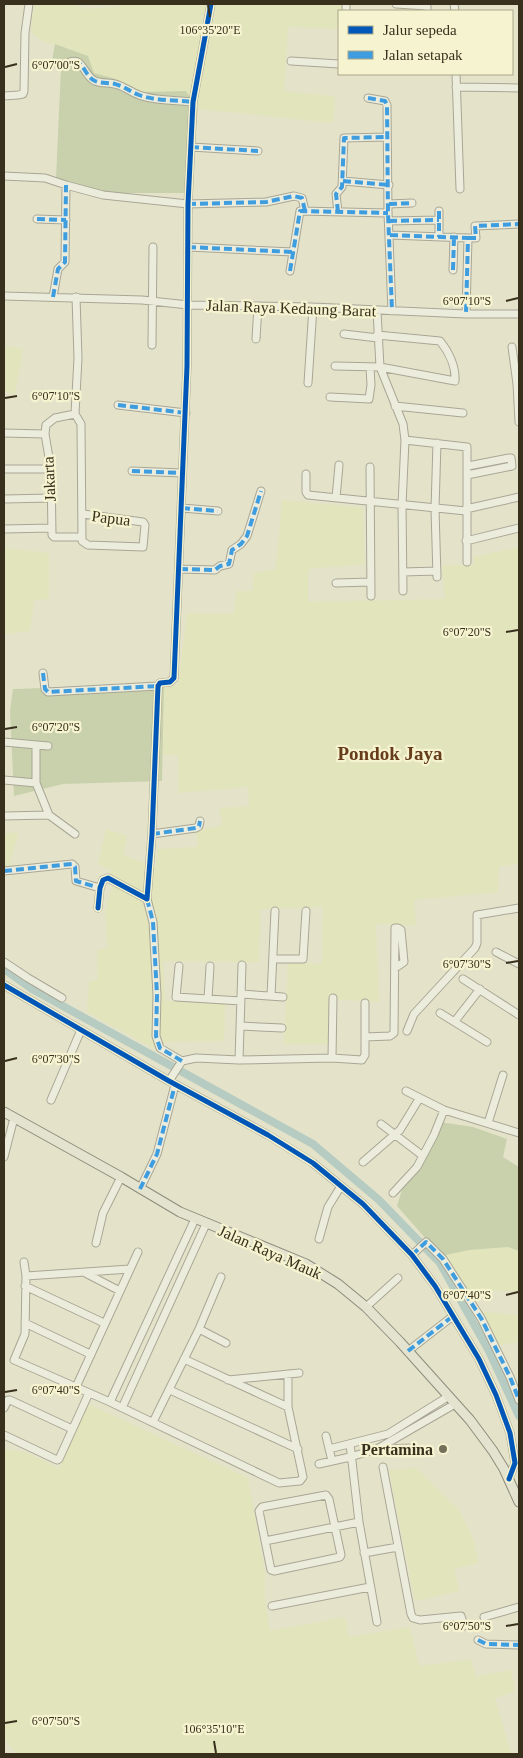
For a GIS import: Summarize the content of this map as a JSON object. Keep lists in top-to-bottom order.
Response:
{
  "streets": {
    "main road": ["Jalan Raya Mauk"],
    "street": ["Jalan Raya Kedaung Barat", "Jakarta", "Papua"]
  },
  "crossings": [
    ["Jalan Raya Kedaung Barat", "Jakarta"],
    ["Jakarta", "Papua"]
  ],
  "districts": ["Pondok Jaya"],
  "places": ["Pertamina"],
  "legend": ["Jalur sepeda", "Jalan setapak"],
  "coordinates": [
    "106°35'20\"E",
    "6°07'00\"S",
    "6°07'10\"S",
    "6°07'20\"S",
    "6°07'30\"S",
    "6°07'40\"S",
    "6°07'50\"S",
    "106°35'10\"E"
  ]
}
